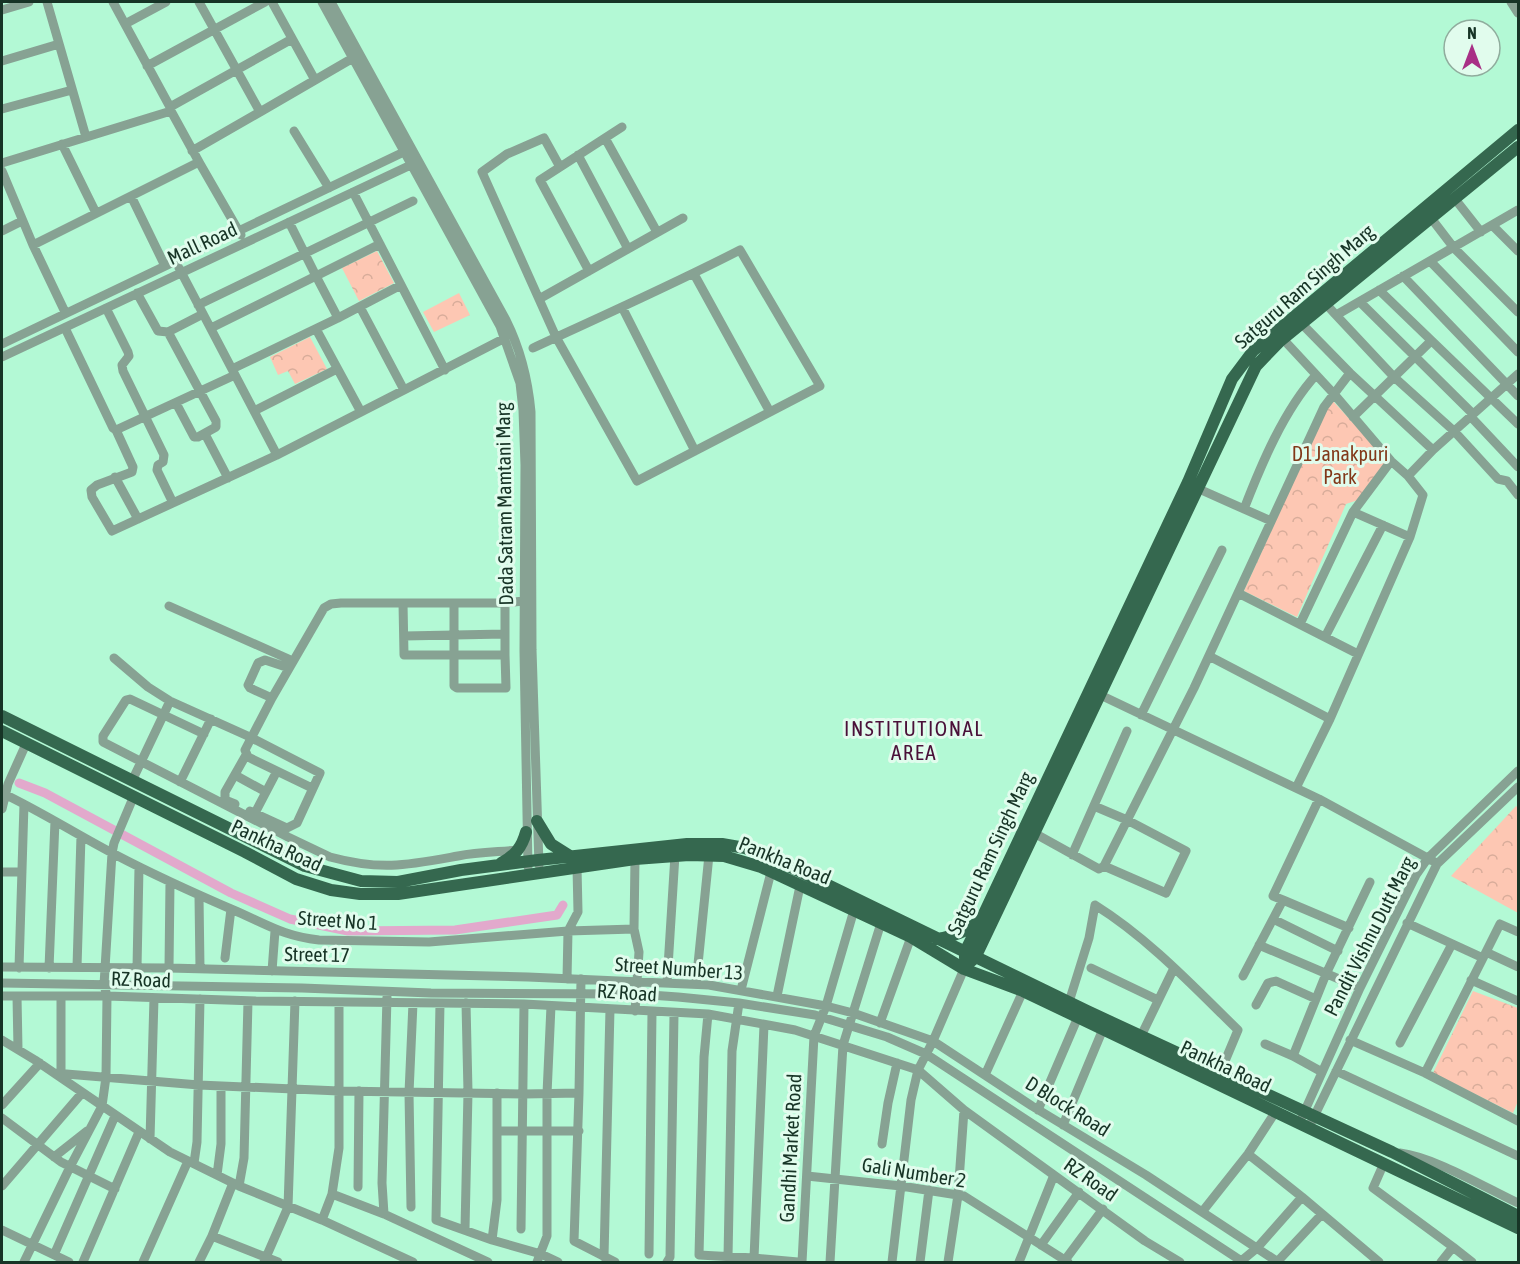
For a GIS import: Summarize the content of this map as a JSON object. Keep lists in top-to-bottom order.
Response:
{
  "streets": {
    "main road": ["Satguru Ram Singh Marg", "Pankha Road"],
    "street": [
      "Mall Road",
      "Dada Satram Mamtani Marg",
      "Street No 1",
      "Pandit Vishnu Dutt Marg",
      "Street 17",
      "Street Number 13",
      "RZ Road",
      "D Block Road",
      "Gandhi Market Road",
      "Gali Number 2"
    ]
  },
  "crossings": [
    ["Mall Road", "Dada Satram Mamtani Marg"],
    ["Satguru Ram Singh Marg", "Pankha Road"],
    ["Dada Satram Mamtani Marg", "Pankha Road"],
    ["Pankha Road", "Pandit Vishnu Dutt Marg"],
    ["Pankha Road", "Gandhi Market Road"],
    ["Street 17", "Street Number 13"],
    ["Street Number 13", "D Block Road"],
    ["Street Number 13", "Gandhi Market Road"],
    ["RZ Road", "Gandhi Market Road"],
    ["D Block Road", "Gandhi Market Road"],
    ["Gandhi Market Road", "Gali Number 2"]
  ],
  "districts": ["INSTITUTIONAL AREA"],
  "parks": ["D1 Janakpuri Park"],
  "north": "top"
}
